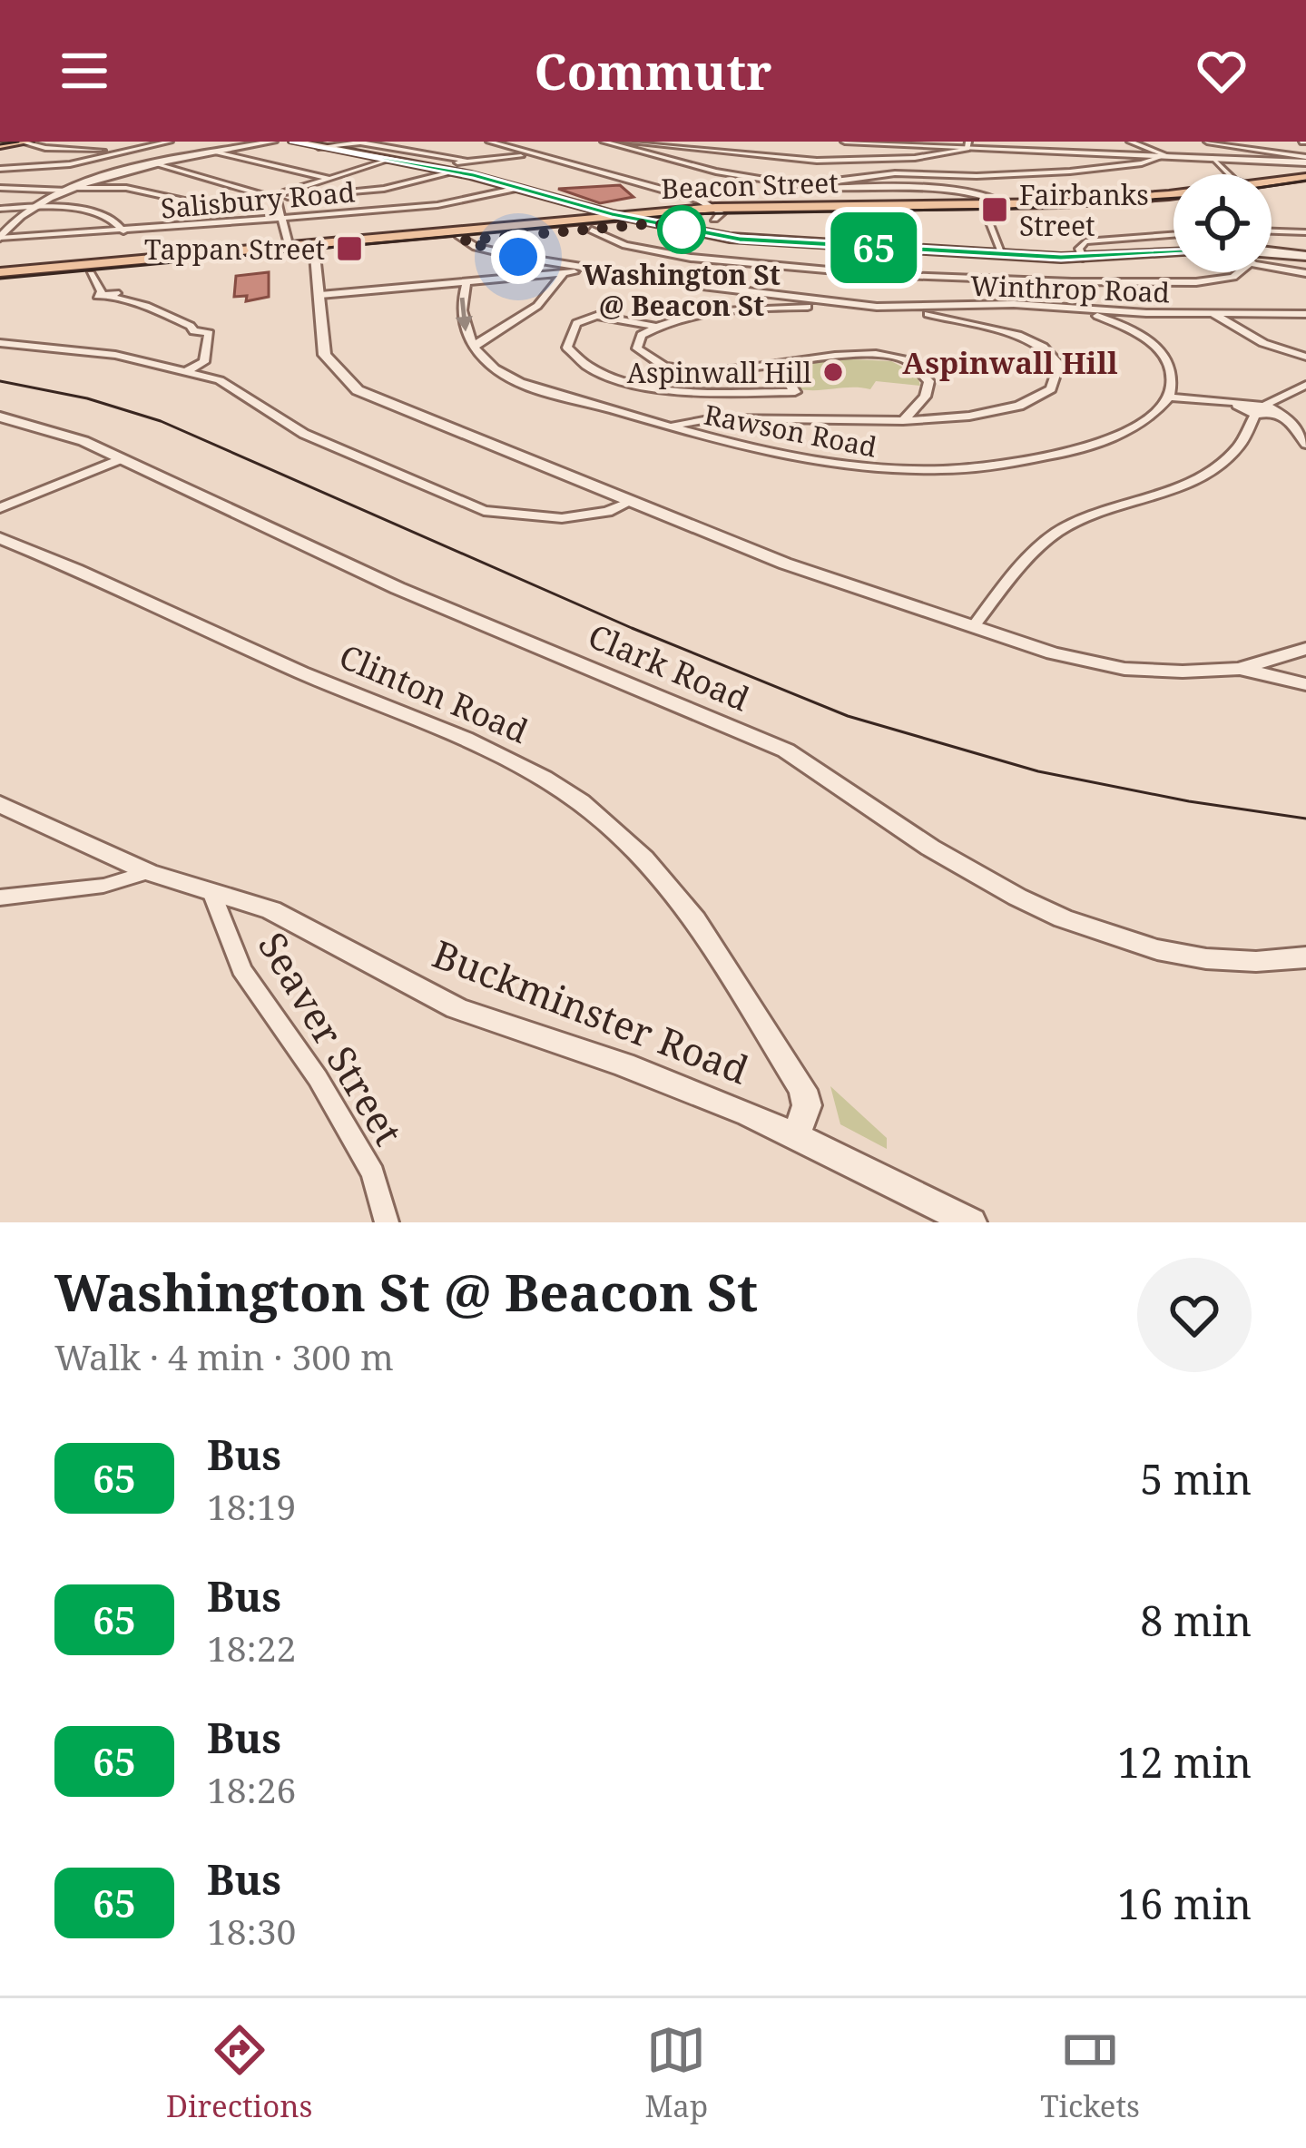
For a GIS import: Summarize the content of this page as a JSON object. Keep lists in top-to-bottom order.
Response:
{
  "streets": {
    "main road": ["Beacon Street"],
    "street": [
      "Salisbury Road",
      "Winthrop Road",
      "Rawson Road",
      "Clark Road",
      "Clinton Road",
      "Buckminster Road",
      "Seaver Street"
    ]
  },
  "crossings": [
    ["Beacon Street", "Winthrop Road"],
    ["Clinton Road", "Buckminster Road"],
    ["Buckminster Road", "Seaver Street"]
  ],
  "districts": ["Aspinwall Hill"],
  "places": {
    "transit": ["Fairbanks Street", "Tappan Street"],
    "other": ["Washington St @ Beacon St", "Aspinwall Hill"]
  },
  "lines": ["bus line 65"],
  "page": {
    "header": "Commutr",
    "on_map": "65",
    "heading": ["Washington St @ Beacon St", "Walk · 4 min · 300 m"],
    "list": [
      {
        "mark": "65",
        "name": "Bus",
        "note": "18:19",
        "value": "5 min"
      },
      {
        "mark": "65",
        "name": "Bus",
        "note": "18:22",
        "value": "8 min"
      },
      {
        "mark": "65",
        "name": "Bus",
        "note": "18:26",
        "value": "12 min"
      },
      {
        "mark": "65",
        "name": "Bus",
        "note": "18:30",
        "value": "16 min"
      }
    ],
    "tabs": ["Directions", "Map", "Tickets"]
  }
}
